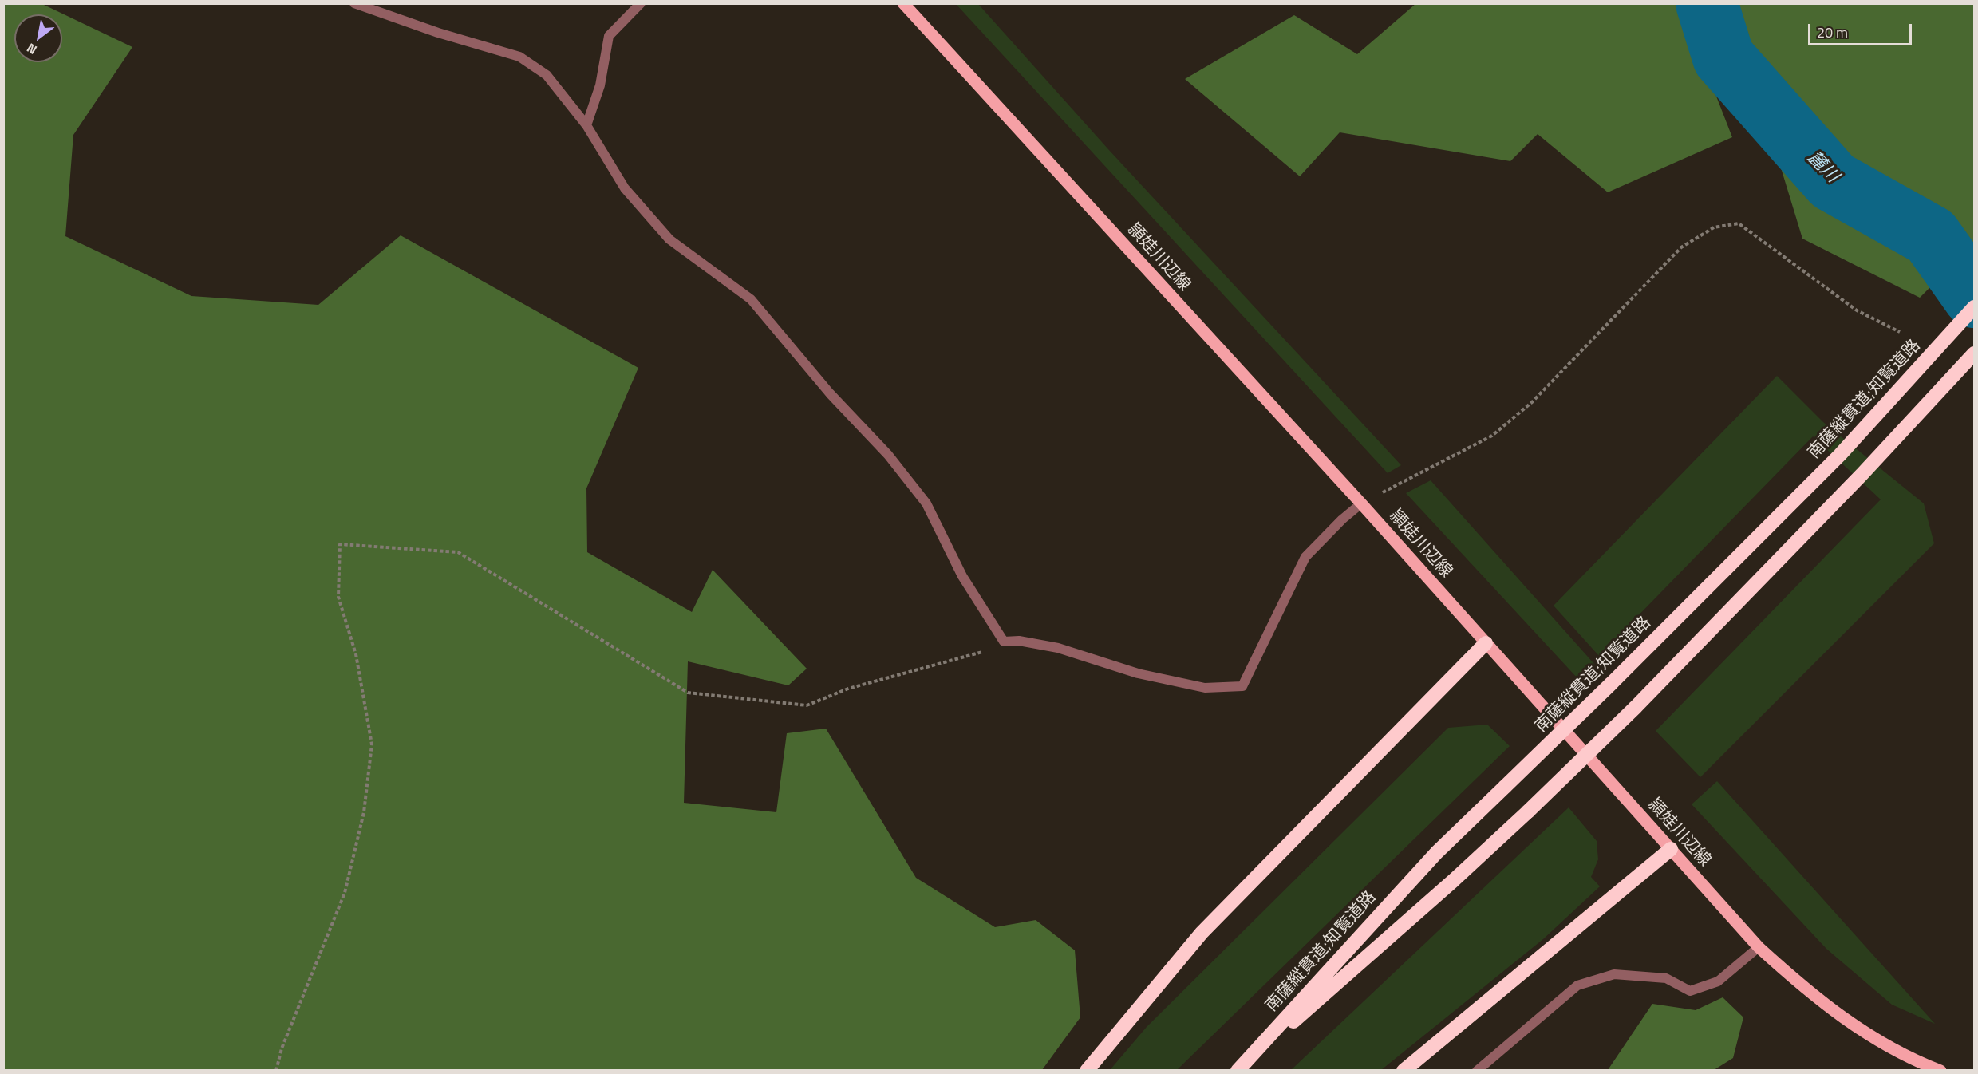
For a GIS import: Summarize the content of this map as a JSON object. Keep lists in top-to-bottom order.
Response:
{
  "streets": {
    "highway": ["南薩縦貫道;知覧道路"],
    "main road": ["頴娃川辺線"]
  },
  "water": ["麓川"],
  "scale_bar": "20 m",
  "north": "bottom left"
}
